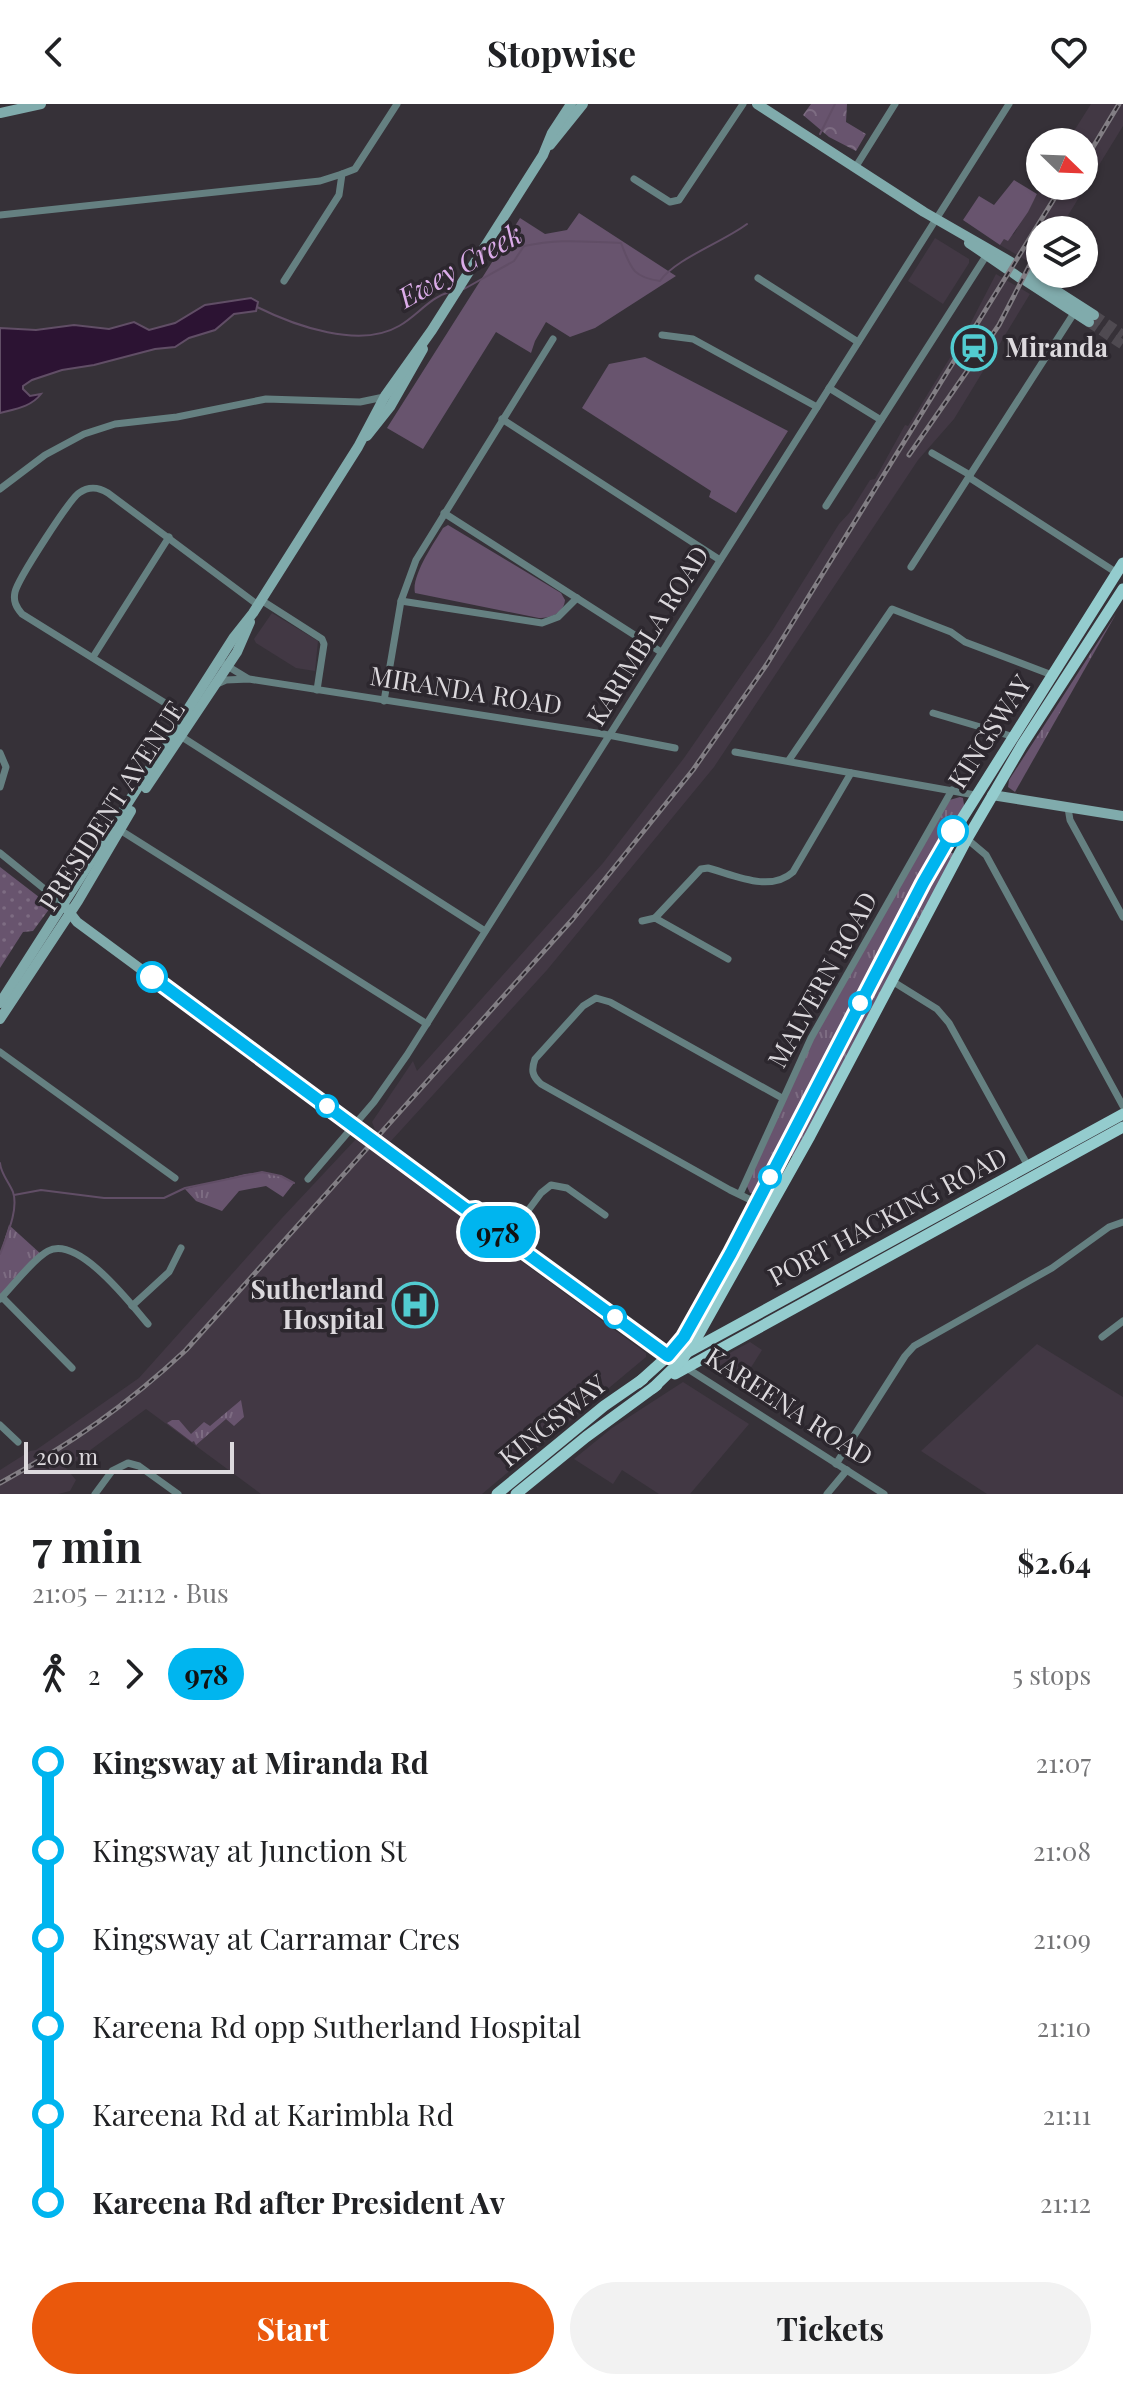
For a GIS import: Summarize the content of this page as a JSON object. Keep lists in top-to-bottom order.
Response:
{
  "streets": {
    "main road": [
      "KINGSWAY",
      "PRESIDENT AVENUE",
      "PORT HACKING ROAD",
      "KAREENA ROAD"
    ],
    "street": ["KARIMBLA ROAD", "MIRANDA ROAD", "MALVERN ROAD"]
  },
  "crossings": [
    ["KARIMBLA ROAD", "MIRANDA ROAD"],
    ["KARIMBLA ROAD", "KAREENA ROAD"],
    ["MIRANDA ROAD", "PRESIDENT AVENUE"],
    ["KINGSWAY", "PORT HACKING ROAD"],
    ["KINGSWAY", "KAREENA ROAD"],
    ["PRESIDENT AVENUE", "KAREENA ROAD"],
    ["PORT HACKING ROAD", "KAREENA ROAD"]
  ],
  "water": ["Ewey Creek"],
  "places": {
    "station": ["Miranda"],
    "hospital": ["Sutherland Hospital"]
  },
  "lines": ["bus line 978"],
  "scale_bar": "200 m",
  "north": "bottom right",
  "page": {
    "header": "Stopwise",
    "on_map": "978",
    "scale": "200 m",
    "heading": ["7 min", "21:05 – 21:12 · Bus", "$2.64"],
    "legs": ["2", "978", "5 stops"],
    "list": [
      {
        "name": "Kingsway at Miranda Rd",
        "value": "21:07"
      },
      {
        "name": "Kingsway at Junction St",
        "value": "21:08"
      },
      {
        "name": "Kingsway at Carramar Cres",
        "value": "21:09"
      },
      {
        "name": "Kareena Rd opp Sutherland Hospital",
        "value": "21:10"
      },
      {
        "name": "Kareena Rd at Karimbla Rd",
        "value": "21:11"
      },
      {
        "name": "Kareena Rd after President Av",
        "value": "21:12"
      }
    ],
    "buttons": ["Start", "Tickets"]
  }
}
